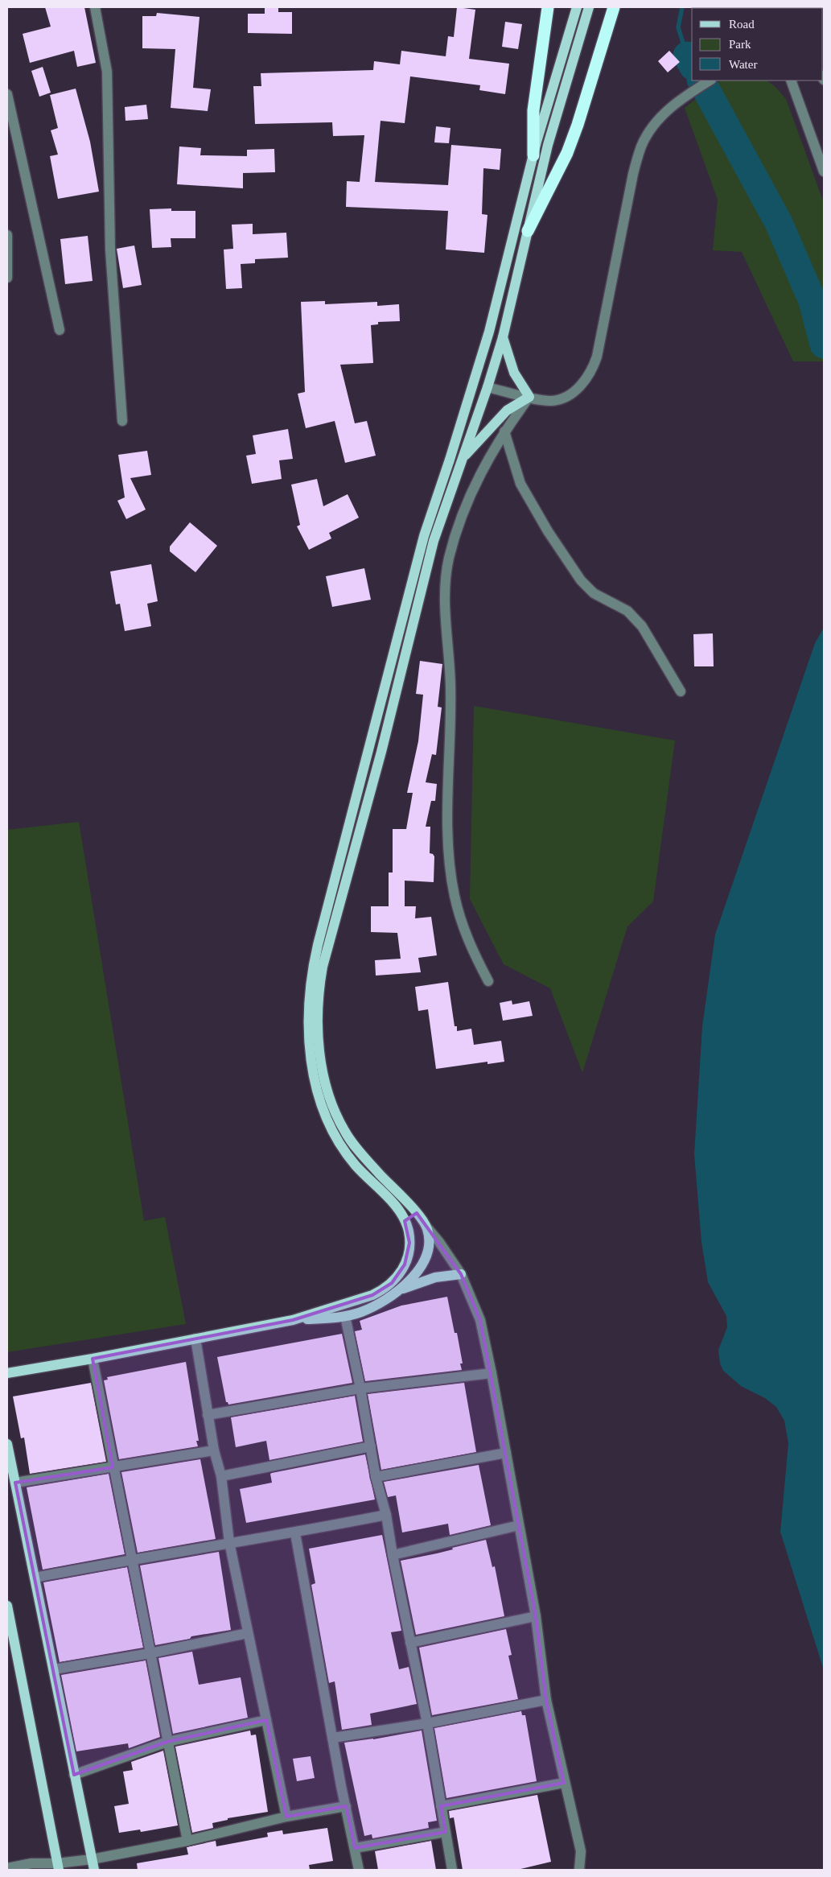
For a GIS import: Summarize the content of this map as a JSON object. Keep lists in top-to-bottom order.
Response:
{
  "legend": ["Road", "Park", "Water"]
}
